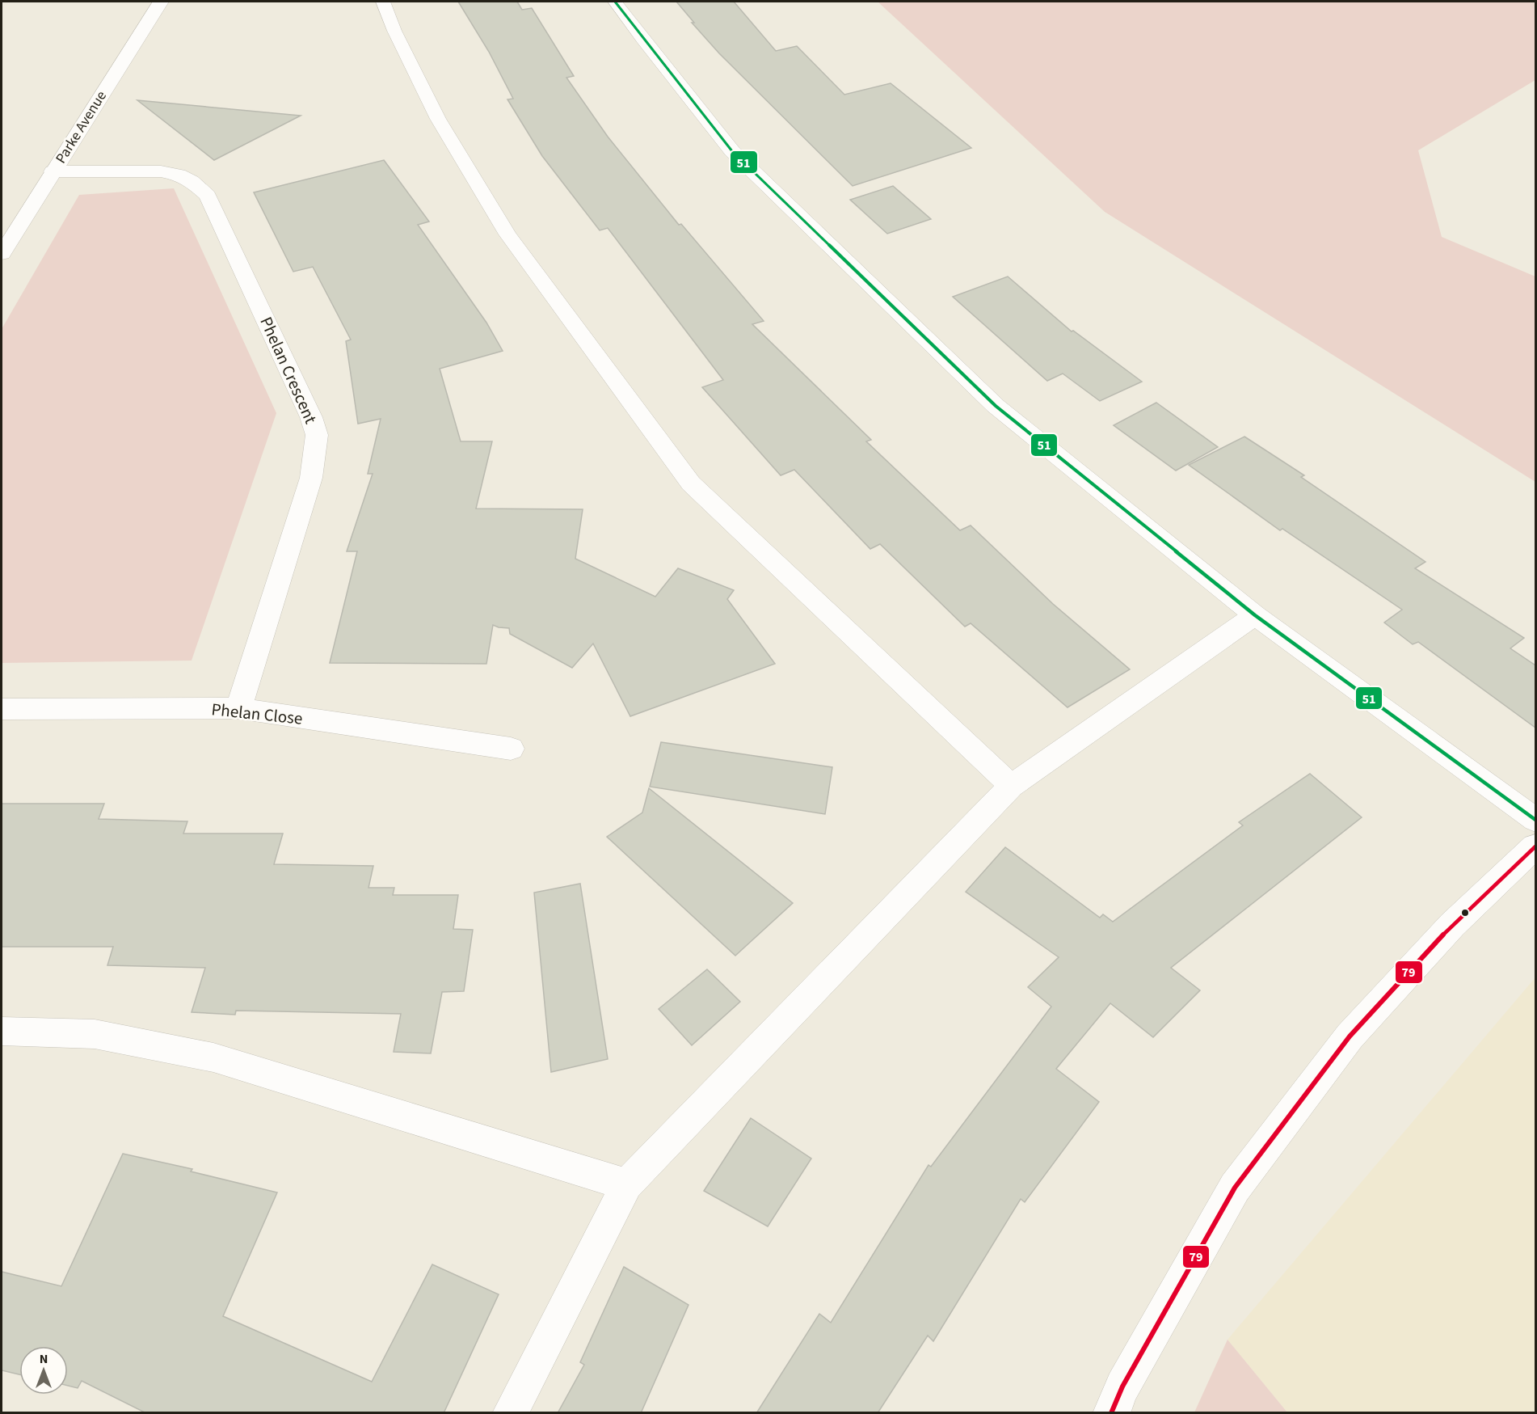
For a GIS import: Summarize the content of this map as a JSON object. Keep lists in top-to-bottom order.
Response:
{
  "streets": {
    "street": ["Parke Avenue", "Phelan Crescent", "Phelan Close"]
  },
  "crossings": [
    ["Parke Avenue", "Phelan Crescent"],
    ["Phelan Crescent", "Phelan Close"]
  ],
  "lines": ["transit line 51", "transit line 79"],
  "north": "top"
}
